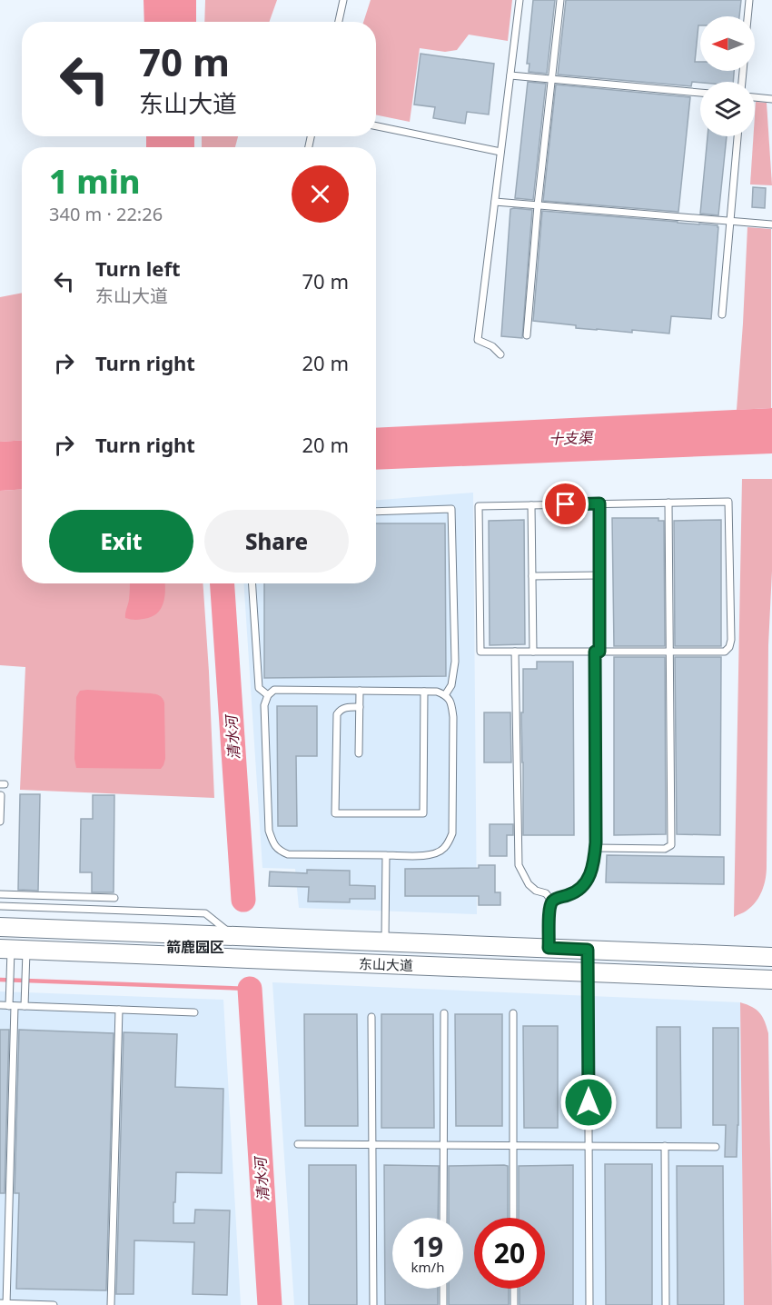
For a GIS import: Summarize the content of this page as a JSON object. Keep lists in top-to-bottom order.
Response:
{
  "streets": {
    "main road": ["东山大道"]
  },
  "districts": ["箭鹿园区"],
  "water": ["十支渠", "清水河"],
  "north": "left",
  "page": {
    "turn": ["70 m", "东山大道"],
    "heading": ["1 min", "340 m · 22:26"],
    "list": [
      {
        "name": "Turn left",
        "note": "东山大道",
        "value": "70 m"
      },
      {
        "name": "Turn right",
        "value": "20 m"
      },
      {
        "name": "Turn right",
        "value": "20 m"
      }
    ],
    "buttons": ["Exit", "Share"],
    "speed": "19 km/h",
    "limit": "20"
  }
}
